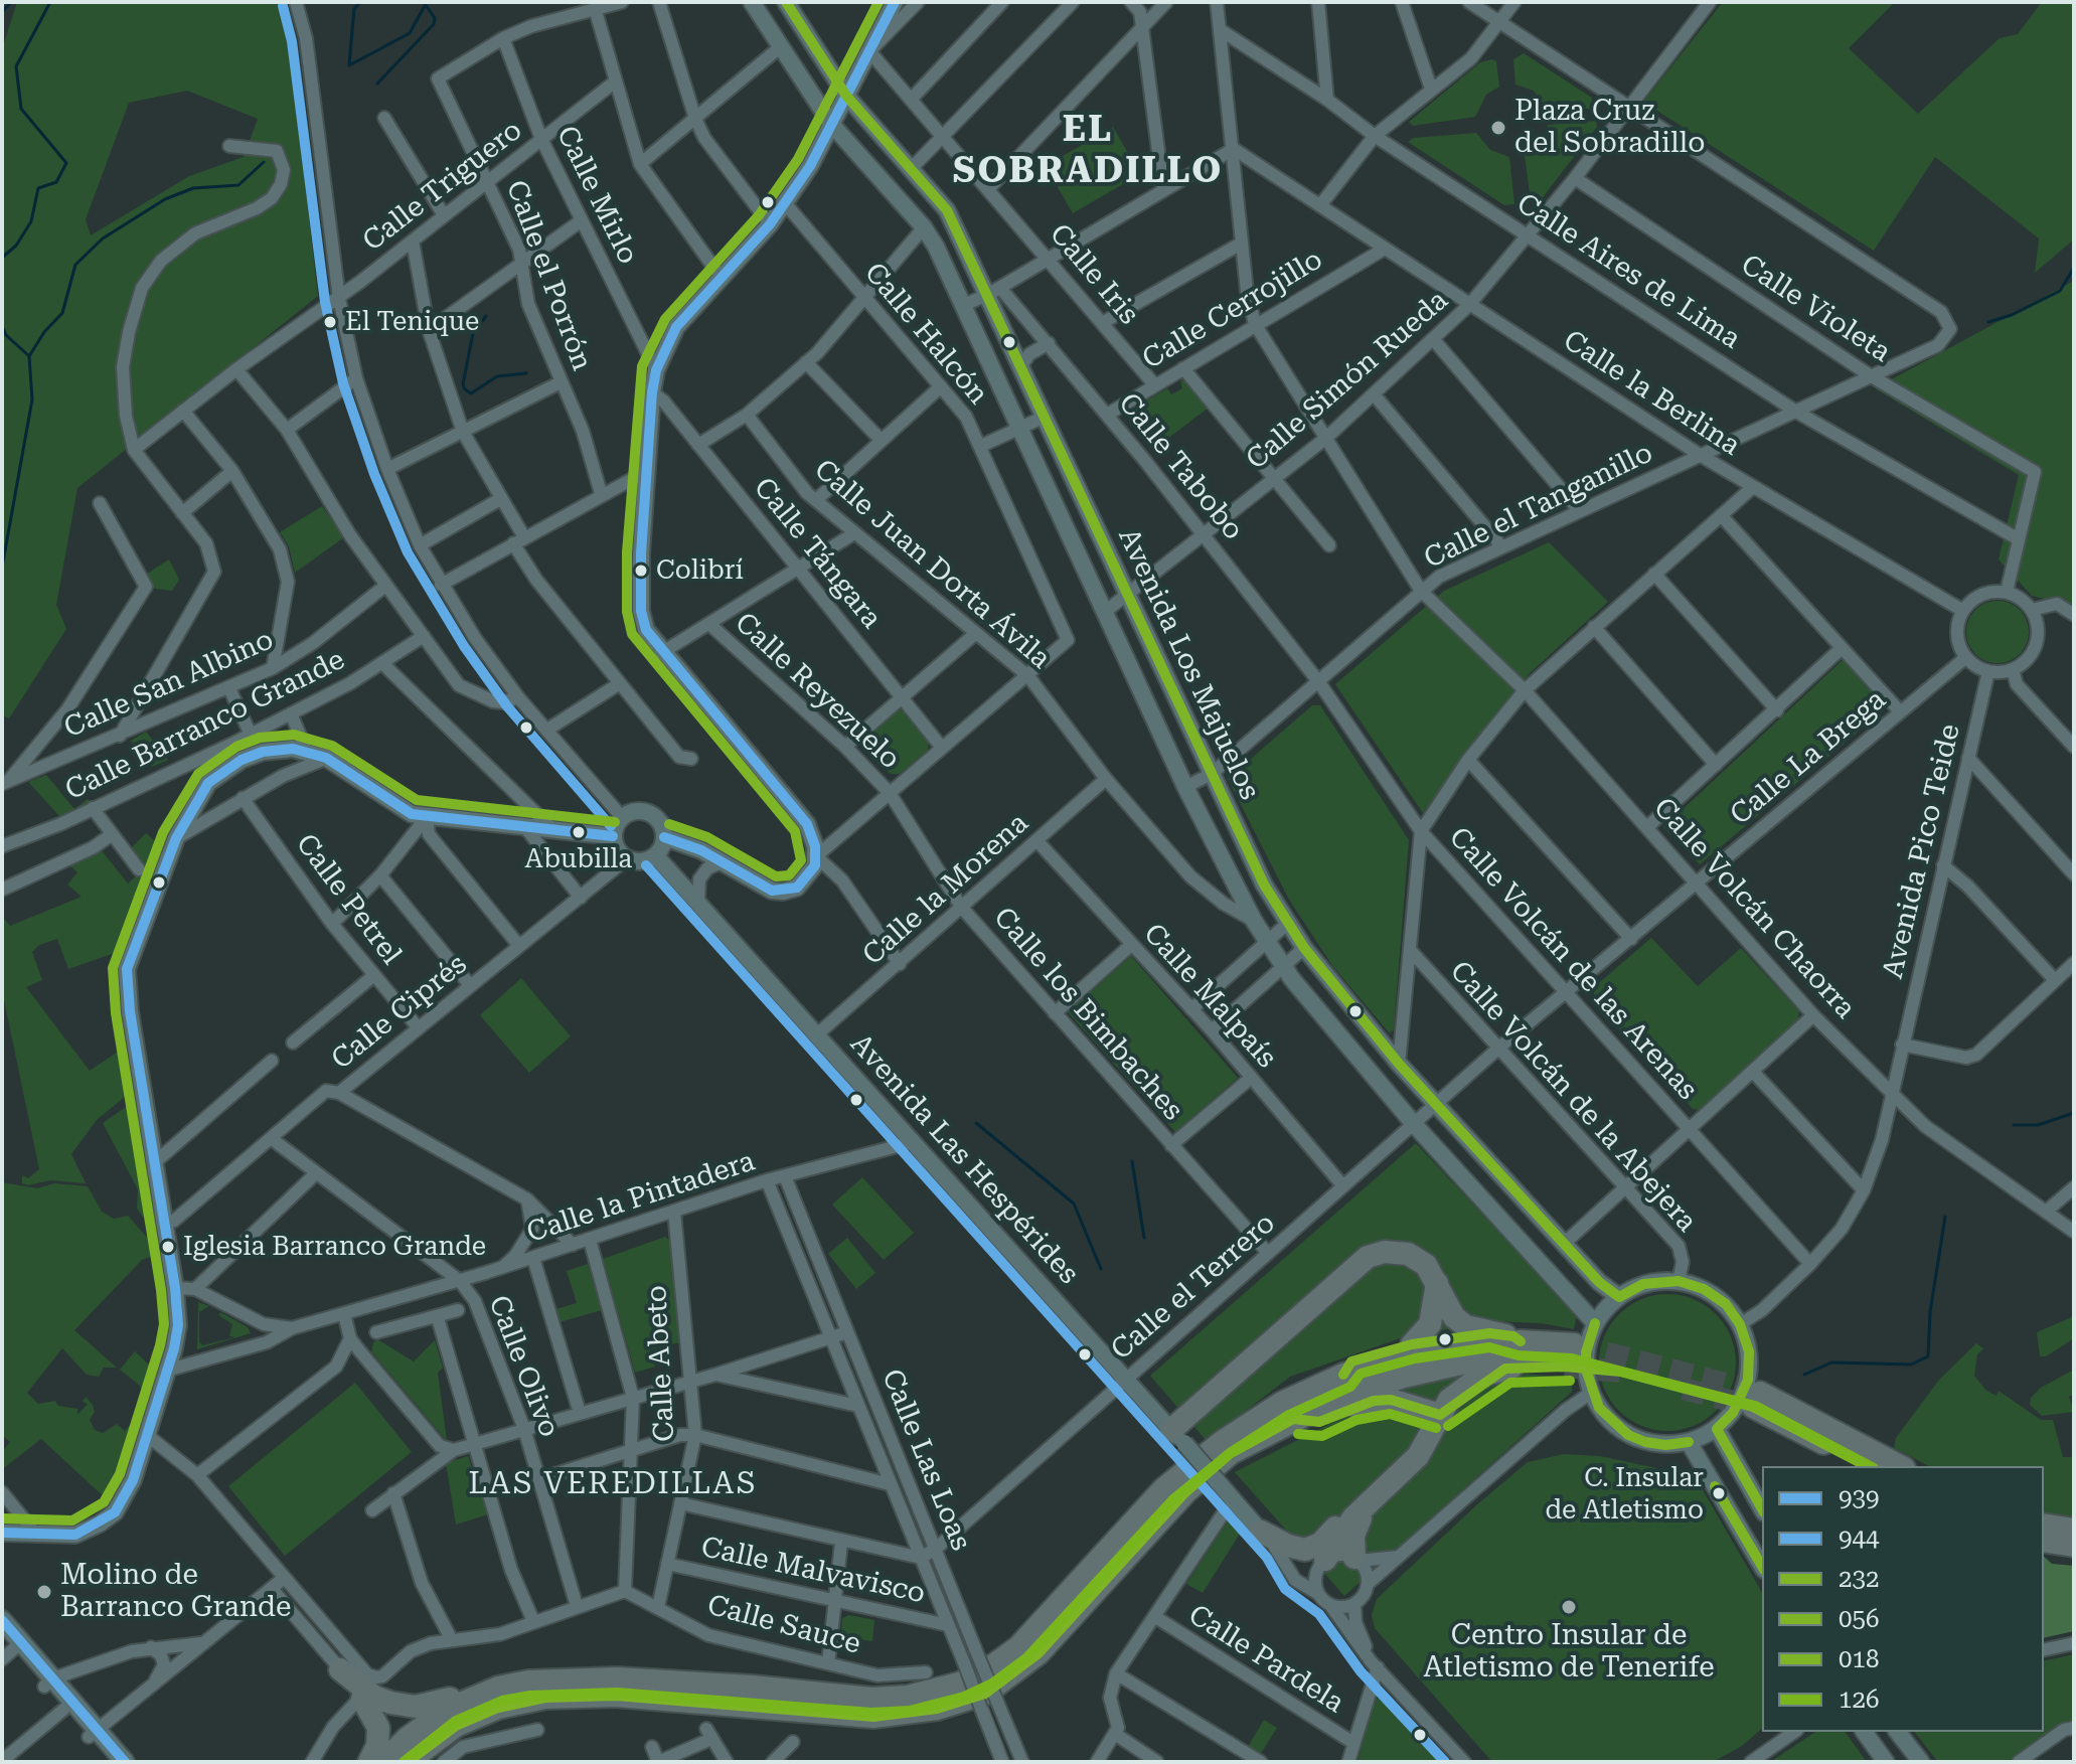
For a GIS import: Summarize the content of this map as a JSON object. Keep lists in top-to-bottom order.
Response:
{
  "streets": {
    "street": [
      "Calle Triguero",
      "Calle Mirlo",
      "Calle Aires de Lima",
      "Calle Iris",
      "Calle el Porrón",
      "Calle Violeta",
      "Calle Cerrojillo",
      "Calle Halcón",
      "Calle Simón Rueda",
      "Calle la Berlina",
      "Calle Tabobo",
      "Calle el Tanganillo",
      "Calle Tángara",
      "Calle Juan Dorta Ávila",
      "Avenida Los Majuelos",
      "Calle San Albino",
      "Calle Reyezuelo",
      "Calle Barranco Grande",
      "Calle La Brega",
      "Avenida Pico Teide",
      "Calle la Morena",
      "Calle Petrel",
      "Calle Volcán Chaorra",
      "Calle Volcán de las Arenas",
      "Calle Malpaís",
      "Calle Ciprés",
      "Calle los Bimbaches",
      "Calle Volcán de la Abejera",
      "Avenida Las Hespérides",
      "Calle la Pintadera",
      "Calle el Terrero",
      "Calle Abeto",
      "Calle Olivo",
      "Calle Las Loas",
      "Calle Malvavisco",
      "Calle Sauce",
      "Calle Pardela"
    ]
  },
  "crossings": [
    ["Calle Triguero", "Calle Mirlo"],
    ["Calle Triguero", "Calle el Porrón"],
    ["Calle Mirlo", "Calle el Porrón"],
    ["Calle Aires de Lima", "Calle Violeta"],
    ["Calle Aires de Lima", "Calle Simón Rueda"],
    ["Calle Aires de Lima", "Calle el Tanganillo"],
    ["Calle Iris", "Calle Cerrojillo"],
    ["Calle Violeta", "Calle Simón Rueda"],
    ["Calle Violeta", "Calle el Tanganillo"],
    ["Calle Cerrojillo", "Calle la Berlina"],
    ["Calle Cerrojillo", "Calle Tabobo"],
    ["Calle Cerrojillo", "Calle Volcán Chaorra"],
    ["Calle Halcón", "Calle Juan Dorta Ávila"],
    ["Calle Simón Rueda", "Calle la Berlina"],
    ["Calle Simón Rueda", "Calle Tabobo"],
    ["Calle Simón Rueda", "Calle el Tanganillo"],
    ["Calle Simón Rueda", "Avenida Los Majuelos"],
    ["Calle Simón Rueda", "Calle Volcán Chaorra"],
    ["Calle la Berlina", "Calle el Tanganillo"],
    ["Calle la Berlina", "Calle La Brega"],
    ["Calle la Berlina", "Avenida Pico Teide"],
    ["Calle Tabobo", "Calle el Tanganillo"],
    ["Calle Tabobo", "Avenida Los Majuelos"],
    ["Calle Tabobo", "Calle Volcán de las Arenas"],
    ["Calle el Tanganillo", "Avenida Los Majuelos"],
    ["Calle el Tanganillo", "Calle Volcán Chaorra"],
    ["Calle el Tanganillo", "Calle Volcán de las Arenas"],
    ["Calle Juan Dorta Ávila", "Avenida Los Majuelos"],
    ["Calle Juan Dorta Ávila", "Calle la Morena"],
    ["Avenida Los Majuelos", "Calle La Brega"],
    ["Avenida Los Majuelos", "Avenida Pico Teide"],
    ["Avenida Los Majuelos", "Calle Volcán de la Abejera"],
    ["Avenida Los Majuelos", "Calle el Terrero"],
    ["Calle Reyezuelo", "Calle los Bimbaches"],
    ["Calle La Brega", "Avenida Pico Teide"],
    ["Calle La Brega", "Calle Volcán Chaorra"],
    ["Calle La Brega", "Calle Volcán de las Arenas"],
    ["Calle La Brega", "Calle Volcán de la Abejera"],
    ["Calle La Brega", "Calle el Terrero"],
    ["Avenida Pico Teide", "Calle Volcán Chaorra"],
    ["Avenida Pico Teide", "Calle Volcán de las Arenas"],
    ["Avenida Pico Teide", "Calle Volcán de la Abejera"],
    ["Calle la Morena", "Calle Malpaís"],
    ["Calle la Morena", "Calle los Bimbaches"],
    ["Calle la Morena", "Avenida Las Hespérides"],
    ["Calle Petrel", "Calle Ciprés"],
    ["Calle Malpaís", "Calle el Terrero"],
    ["Calle Ciprés", "Avenida Las Hespérides"],
    ["Calle Ciprés", "Calle Olivo"],
    ["Calle los Bimbaches", "Calle el Terrero"],
    ["Avenida Las Hespérides", "Calle la Pintadera"],
    ["Avenida Las Hespérides", "Calle el Terrero"],
    ["Calle la Pintadera", "Calle Abeto"],
    ["Calle la Pintadera", "Calle Olivo"],
    ["Calle la Pintadera", "Calle Las Loas"],
    ["Calle el Terrero", "Calle Las Loas"],
    ["Calle Abeto", "Calle Malvavisco"],
    ["Calle Abeto", "Calle Sauce"],
    ["Calle Las Loas", "Calle Malvavisco"]
  ],
  "districts": ["EL SOBRADILLO", "LAS VEREDILLAS"],
  "places": [
    "Plaza Cruz del Sobradillo",
    "El Tenique",
    "Colibrí",
    "Abubilla",
    "Iglesia Barranco Grande",
    "C. Insular de Atletismo",
    "Molino de Barranco Grande",
    "Centro Insular de Atletismo de Tenerife"
  ],
  "lines": [
    "transit line 939",
    "transit line 232",
    "transit line 056",
    "transit line 944",
    "transit line 018",
    "transit line 126"
  ],
  "legend": [
    "939",
    "944",
    "232",
    "056",
    "018",
    "126"
  ]
}
